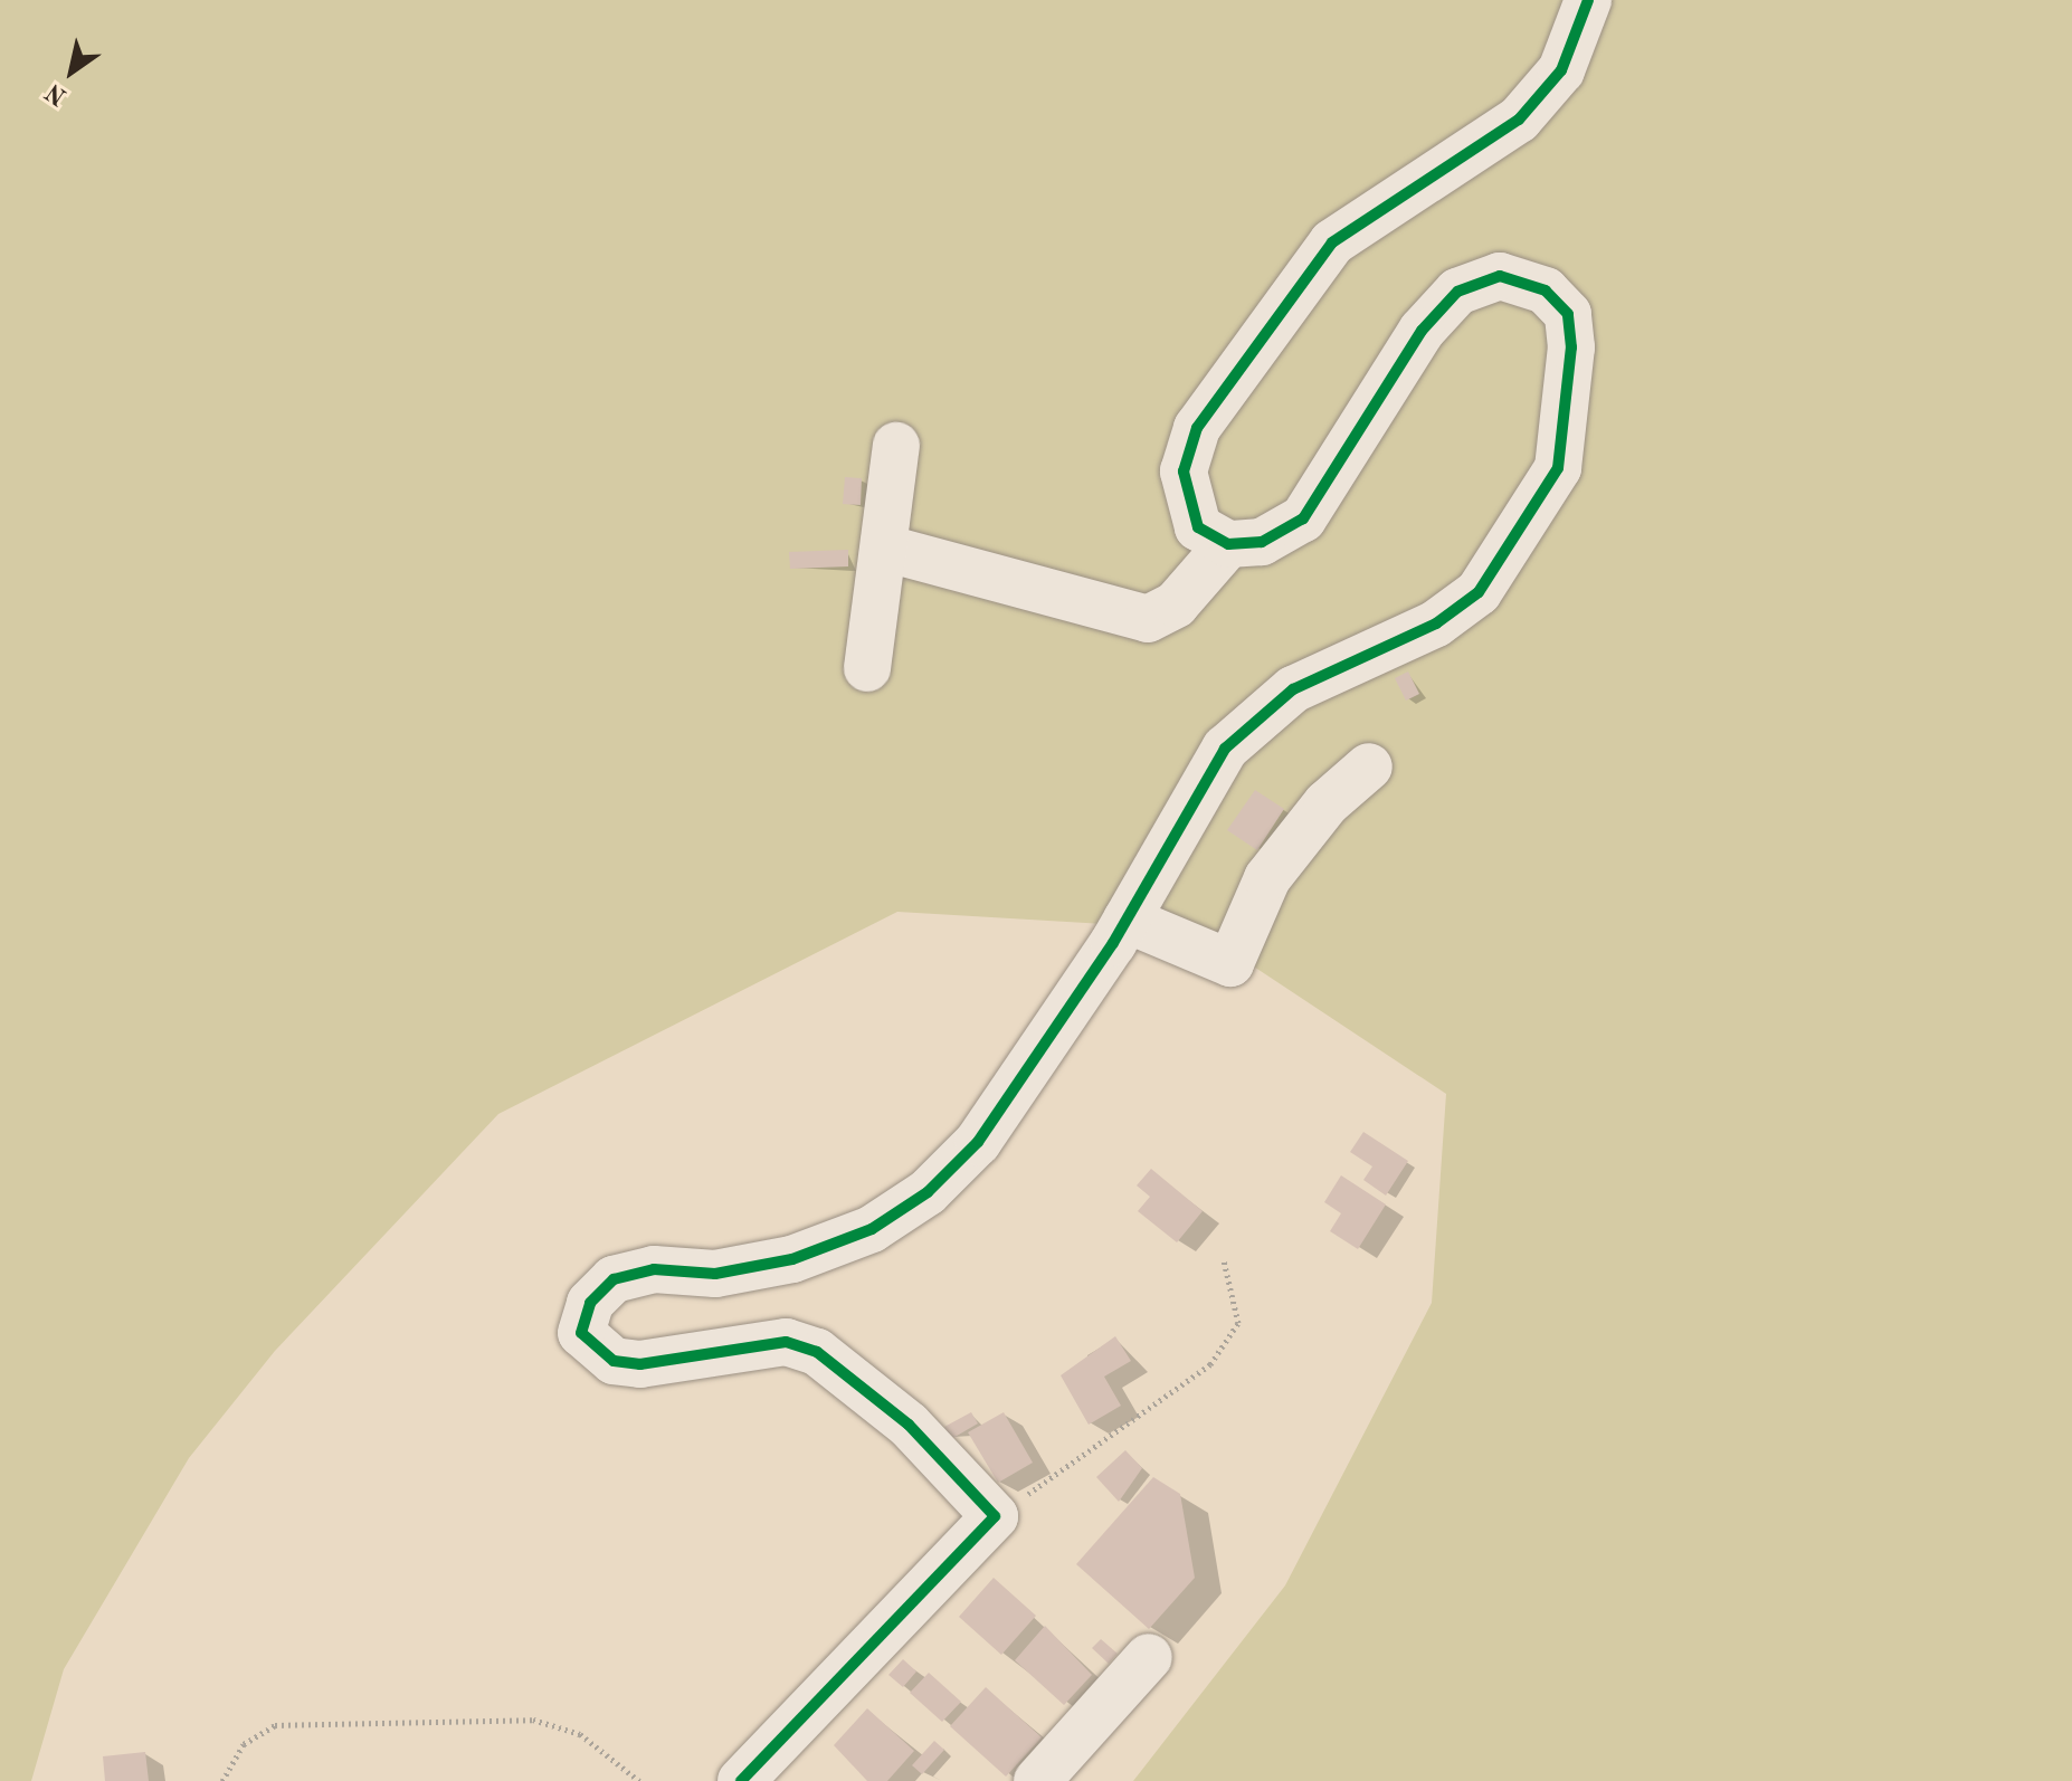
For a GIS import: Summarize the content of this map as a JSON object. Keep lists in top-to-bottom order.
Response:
{
  "north": "bottom left"
}
